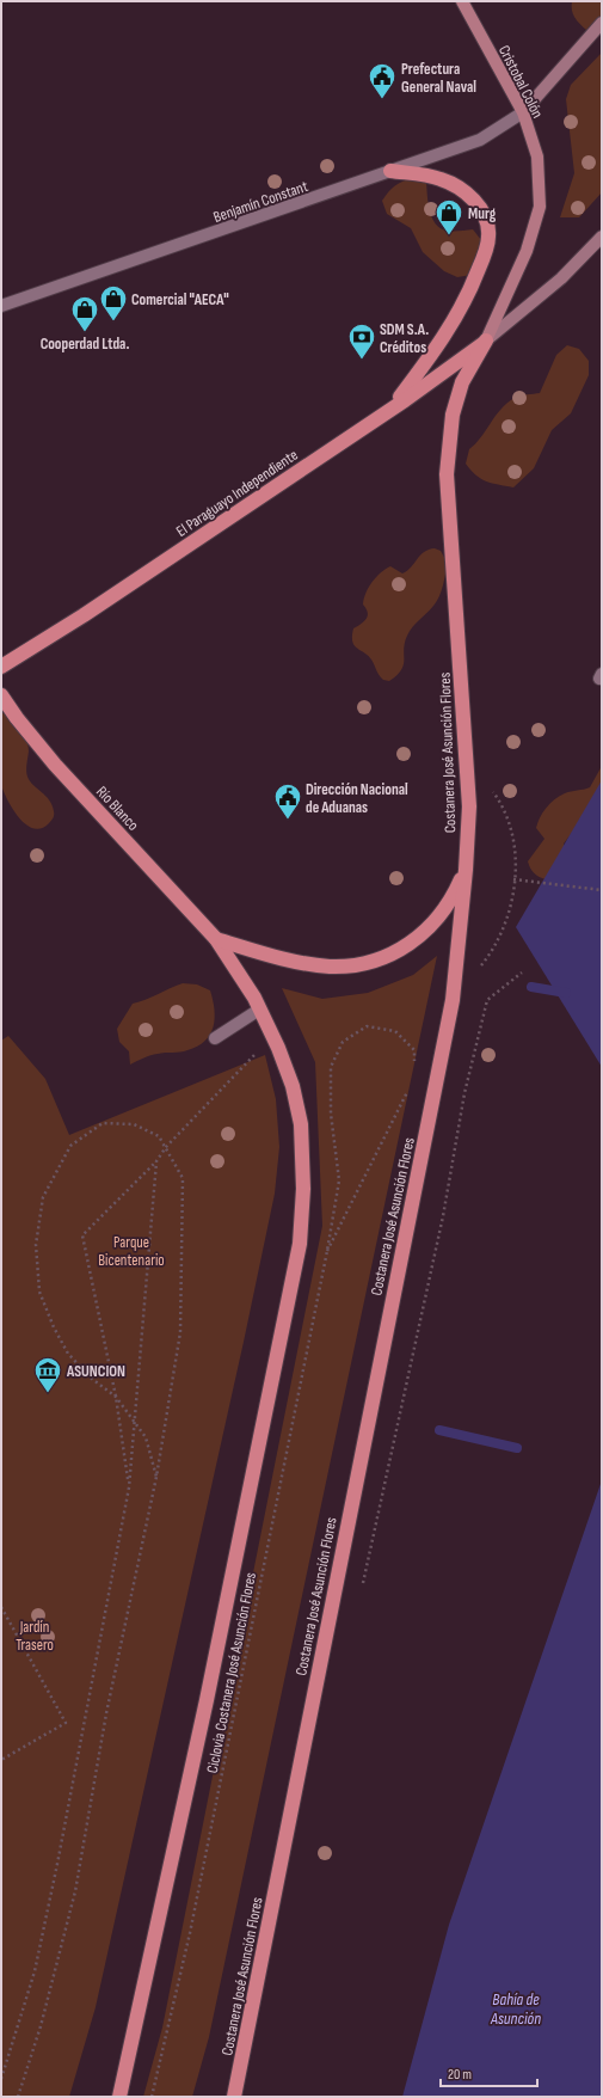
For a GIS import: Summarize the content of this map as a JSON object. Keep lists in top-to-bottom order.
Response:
{
  "streets": {
    "highway": ["El Paraguayo Independiente", "Costanera José Asunción Flores", "Río Blanco"],
    "main road": ["Cristobal Colón"],
    "street": ["Benjamín Constant"],
    "path": ["Ciclovia Costanera José Asunción Flores"]
  },
  "crossings": [
    ["Cristobal Colón", "Benjamín Constant"],
    ["Cristobal Colón", "El Paraguayo Independiente"],
    ["Cristobal Colón", "Costanera José Asunción Flores"],
    ["El Paraguayo Independiente", "Costanera José Asunción Flores"]
  ],
  "water": ["Bahía de Asunción"],
  "parks": ["Parque Bicentenario", "Jardín Trasero"],
  "places": {
    "public building": ["Prefectura General Naval", "Dirección Nacional de Aduanas"],
    "shop": ["Murg", "Comercial \"AECA\"", "Cooperdad Ltda."],
    "bank": ["SDM S.A. Créditos"],
    "museum": ["ASUNCION"]
  },
  "scale_bar": "20 m"
}
